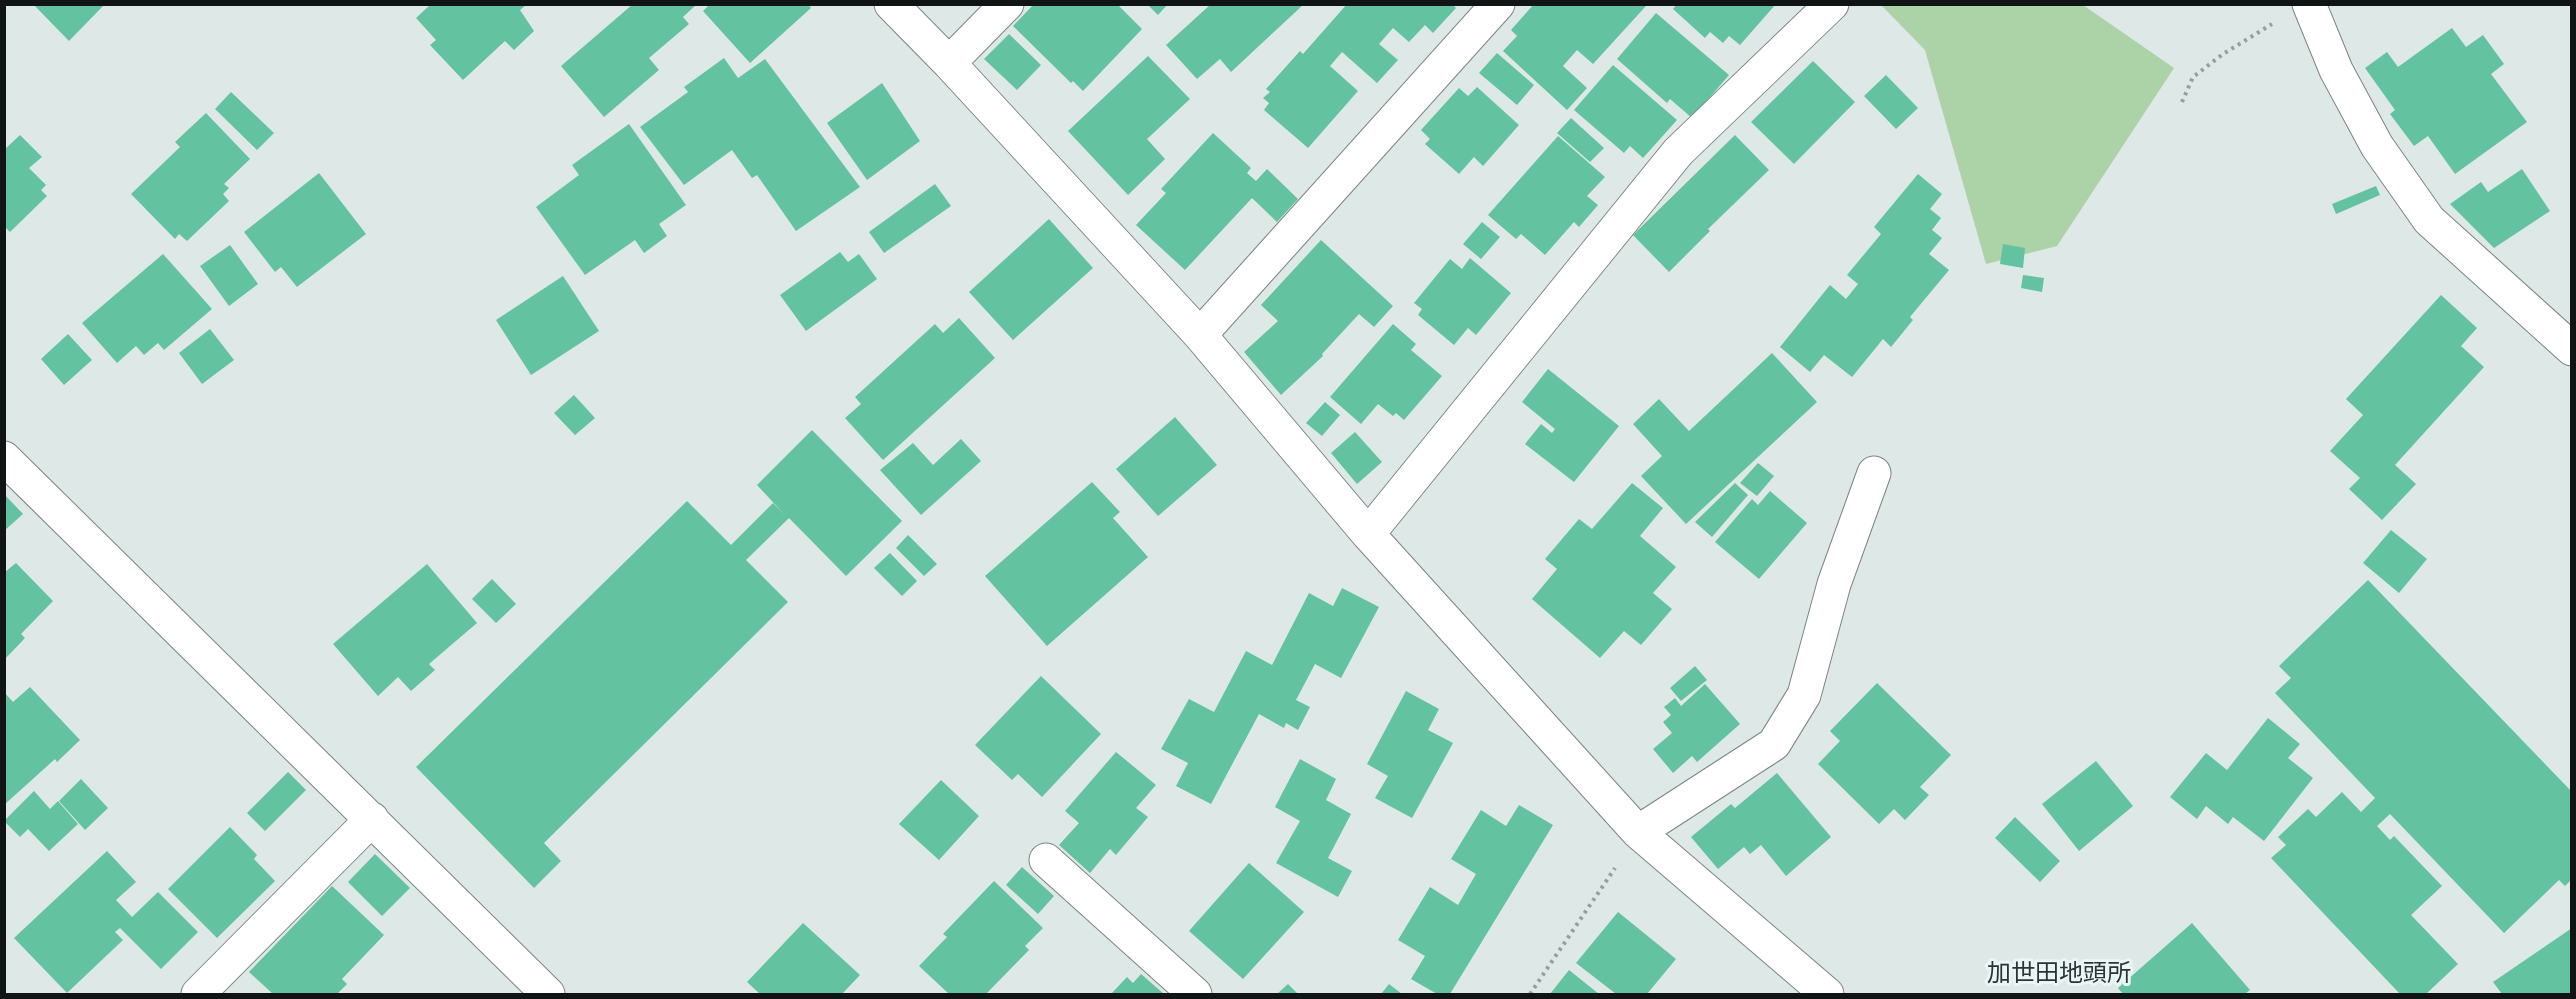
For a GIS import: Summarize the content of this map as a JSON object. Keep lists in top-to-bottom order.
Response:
{
  "districts": ["加世田地頭所"]
}
